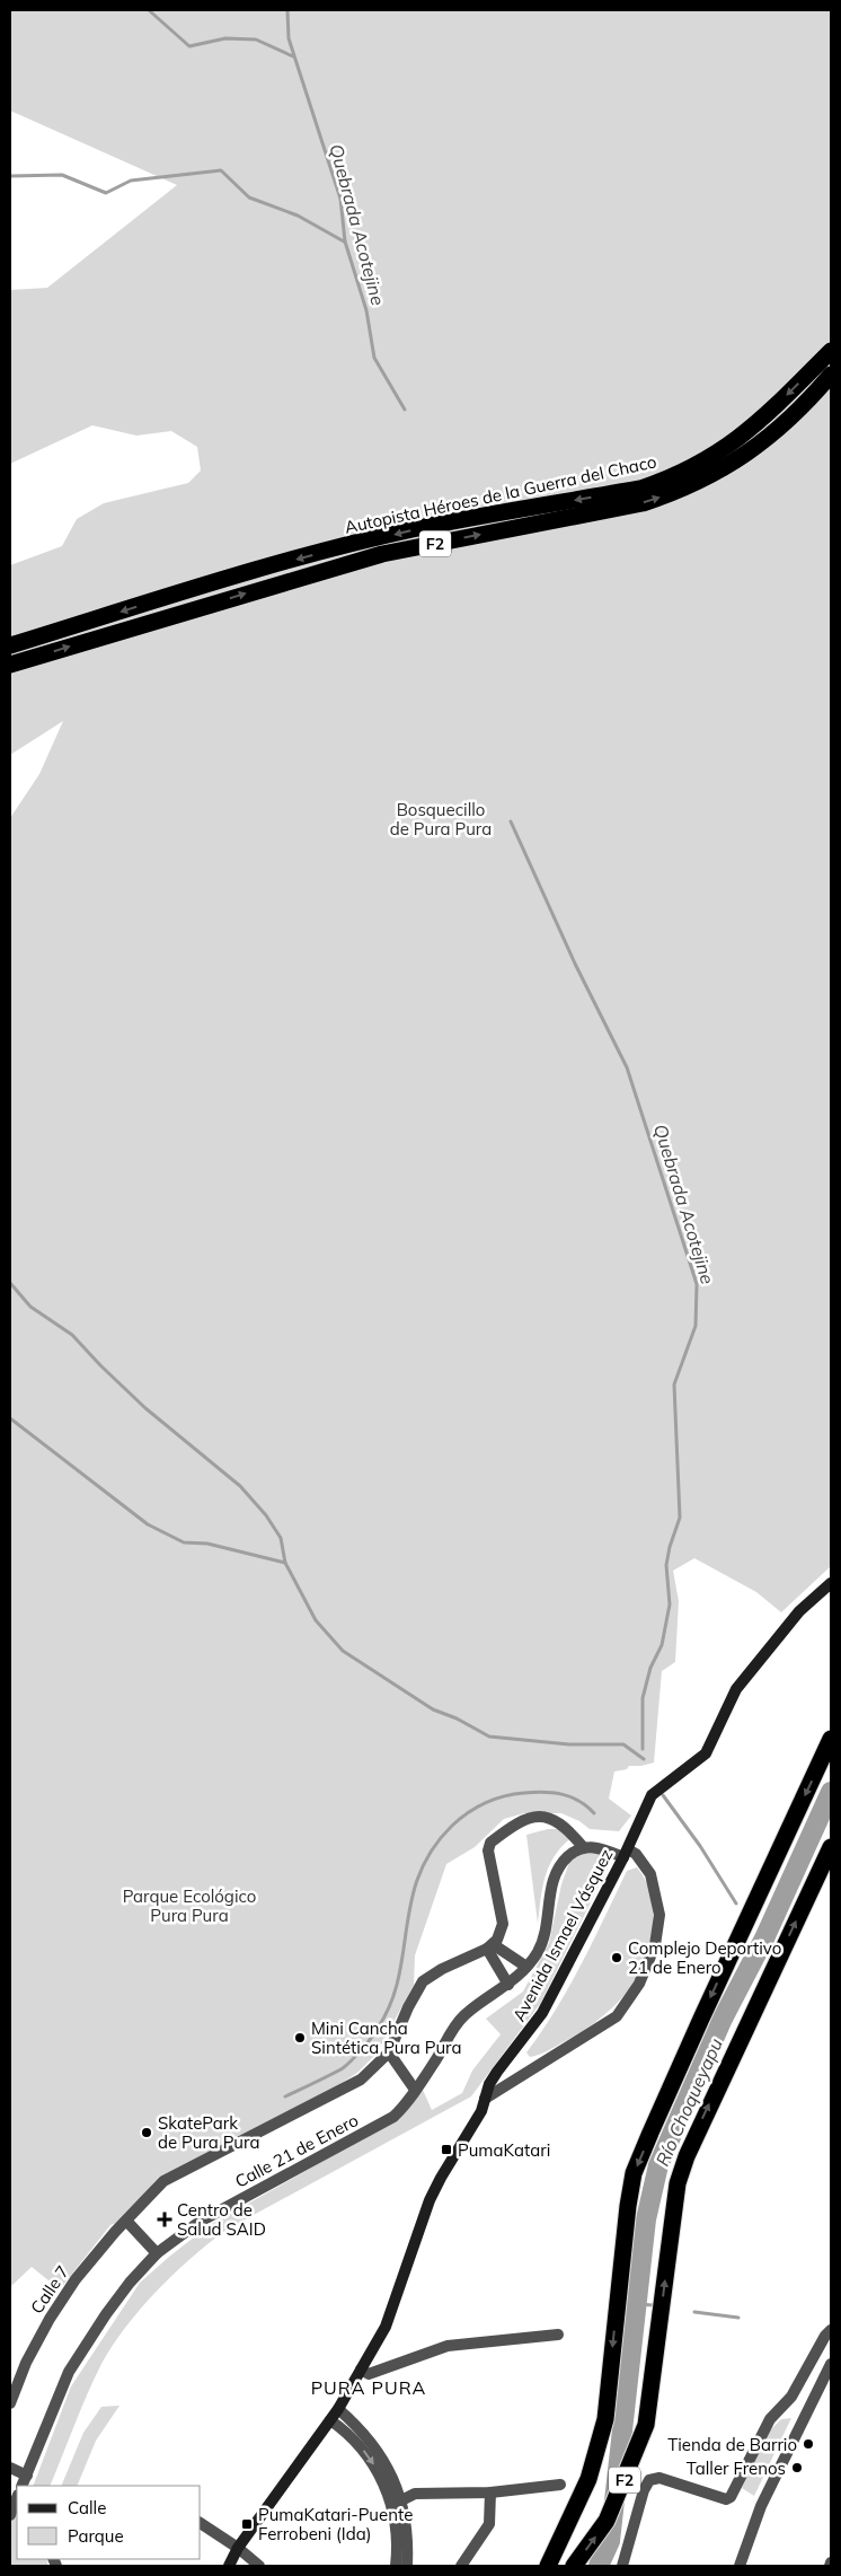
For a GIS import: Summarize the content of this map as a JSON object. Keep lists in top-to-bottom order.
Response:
{
  "streets": {
    "highway": ["Autopista Héroes de la Guerra del Chaco", "F2"],
    "main road": ["Avenida Ismael Vásquez"],
    "street": ["Calle 21 de Enero", "Calle 7"]
  },
  "districts": ["PURA PURA"],
  "water": ["Quebrada Acotejine", "Río Choqueyapu"],
  "parks": ["Bosquecillo de Pura Pura", "Parque Ecológico Pura Pura"],
  "places": {
    "other": [
      "Complejo Deportivo 21 de Enero",
      "Mini Cancha Sintética Pura Pura",
      "SkatePark de Pura Pura",
      "Tienda de Barrio",
      "Taller Frenos"
    ],
    "transit": ["PumaKatari", "PumaKatari-Puente Ferrobeni (Ida)"],
    "health": ["Centro de Salud SAID"]
  },
  "legend": ["Calle", "Parque"]
}
